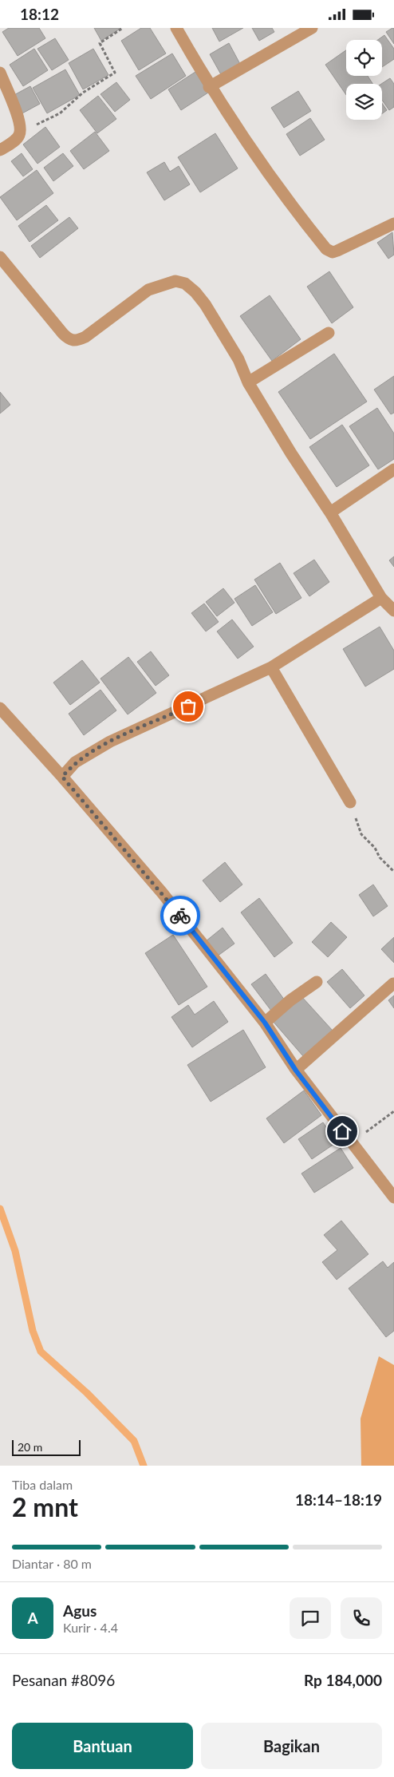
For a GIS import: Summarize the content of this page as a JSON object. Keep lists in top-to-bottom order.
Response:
{
  "scale_bar": "20 m",
  "page": {
    "status": "18:12",
    "scale": "20 m",
    "heading": ["2 mnt", "Tiba dalam", "18:14–18:19"],
    "panel": [
      "Agus",
      "Kurir · 4.4",
      "Pesanan #8096",
      "Rp 184,000"
    ],
    "bar": "Diantar · 80 m",
    "round": "A",
    "buttons": ["Bantuan", "Bagikan"]
  }
}
